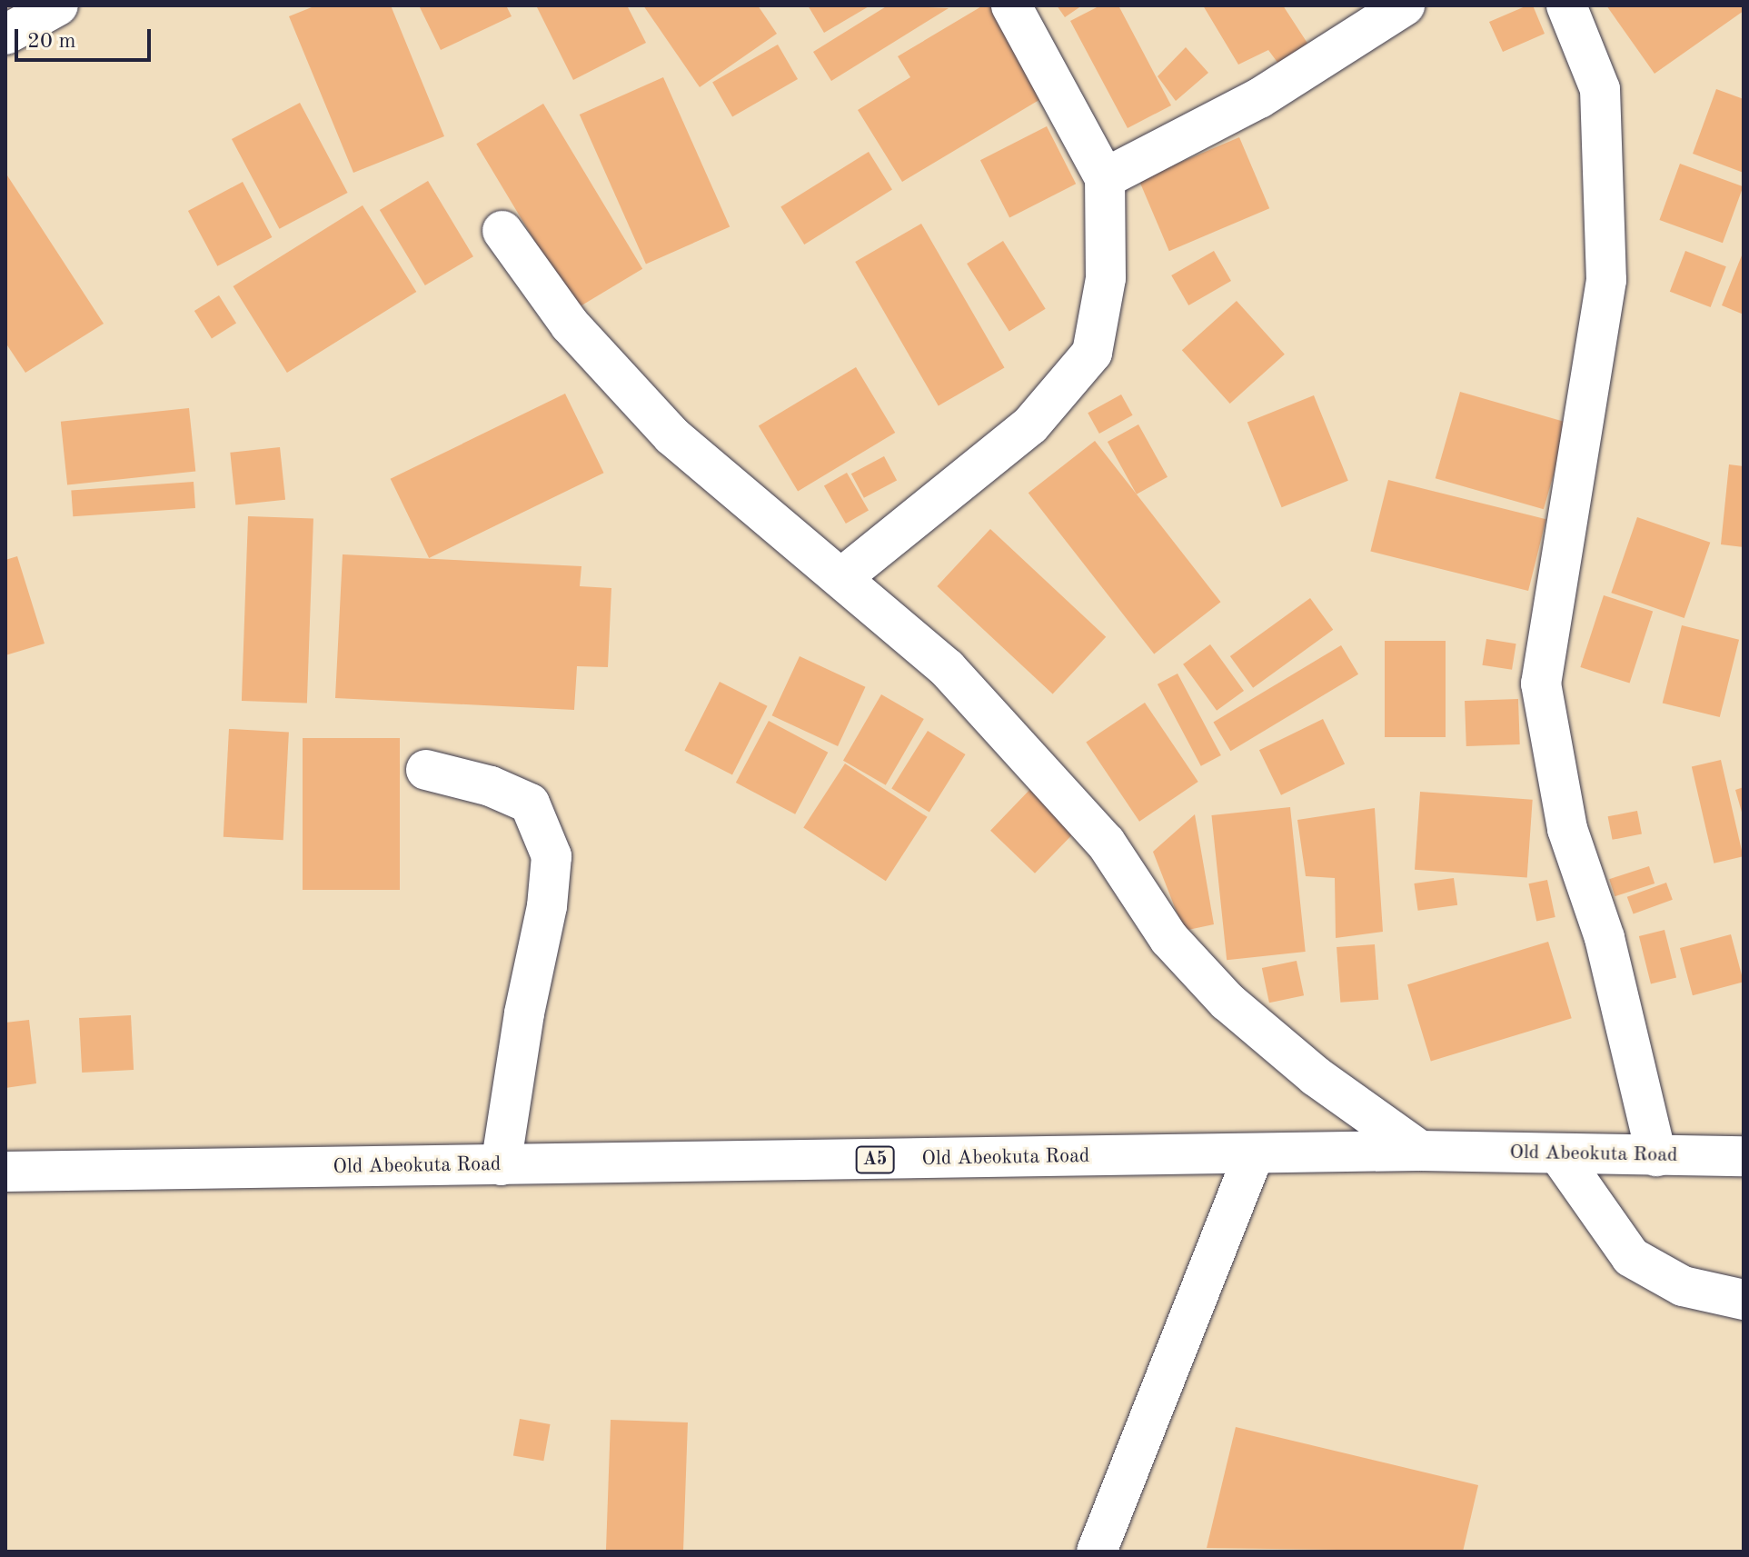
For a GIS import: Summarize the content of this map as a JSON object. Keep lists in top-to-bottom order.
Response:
{
  "streets": {
    "main road": ["Old Abeokuta Road", "A5"]
  },
  "scale_bar": "20 m"
}
